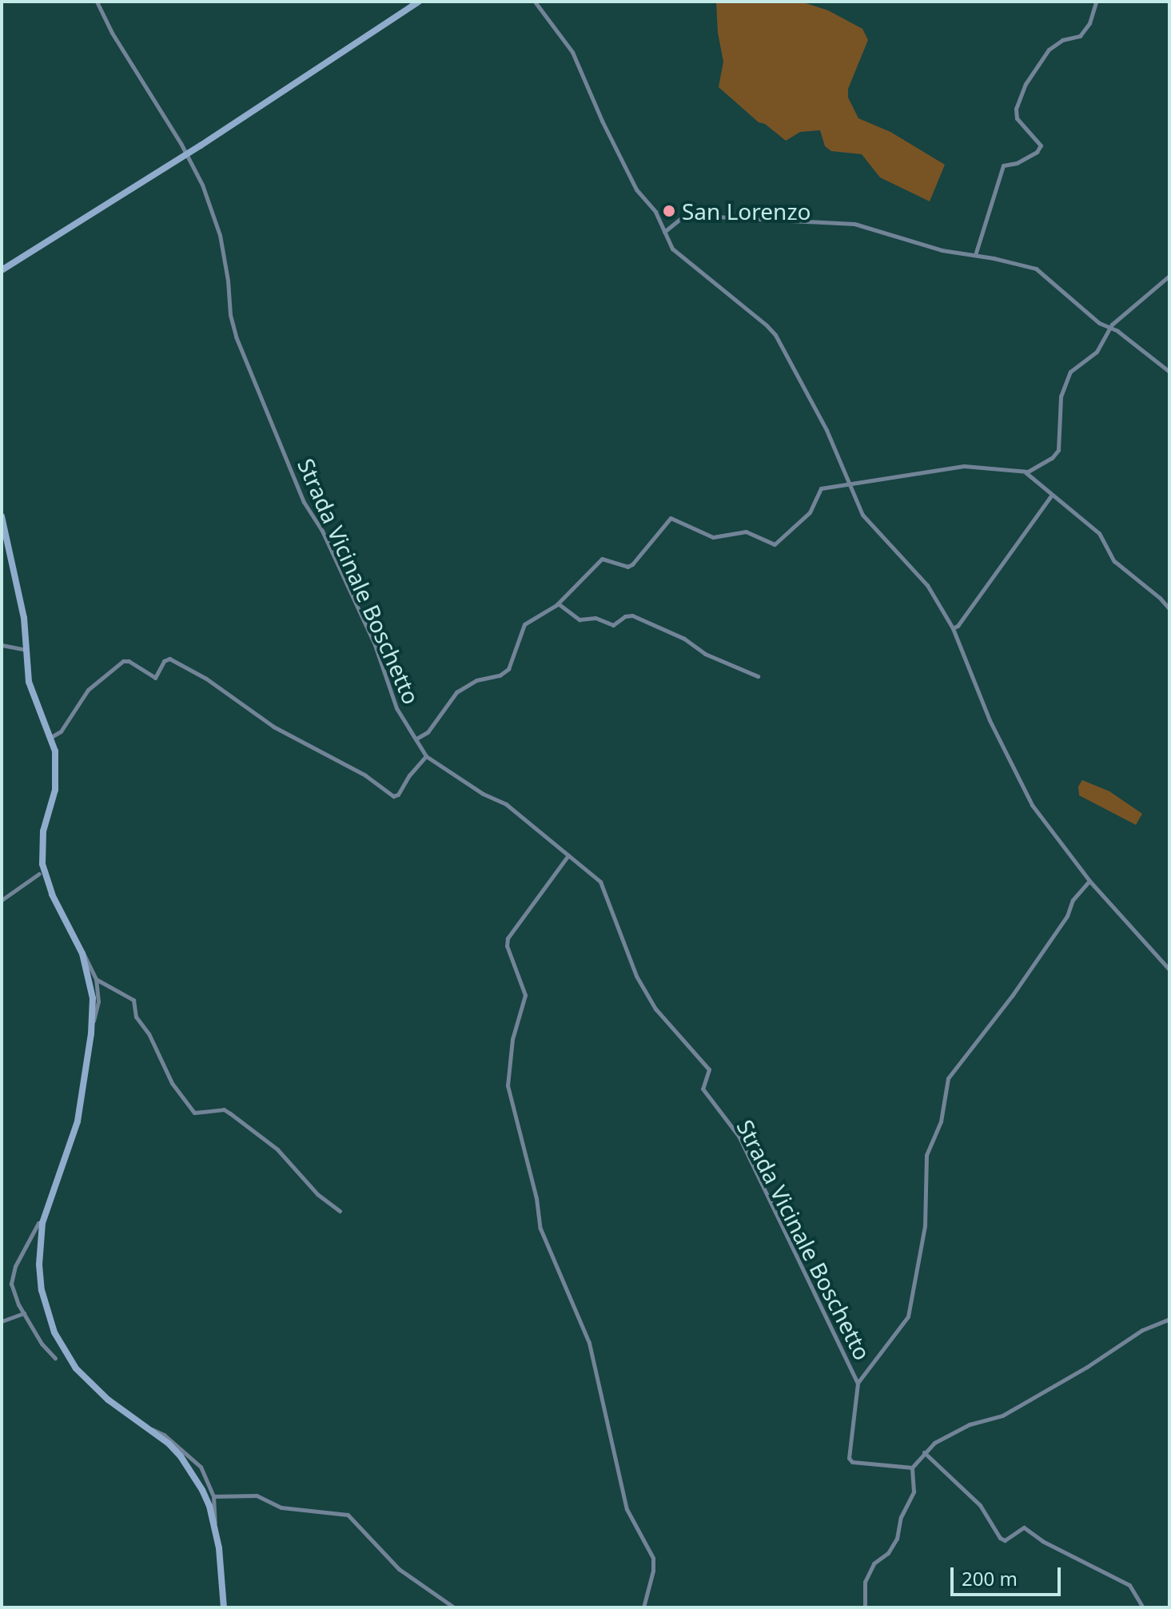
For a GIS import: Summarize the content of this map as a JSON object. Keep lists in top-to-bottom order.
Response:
{
  "streets": {
    "street": ["Strada Vicinale Boschetto"]
  },
  "places": ["San Lorenzo"],
  "scale_bar": "200 m"
}
